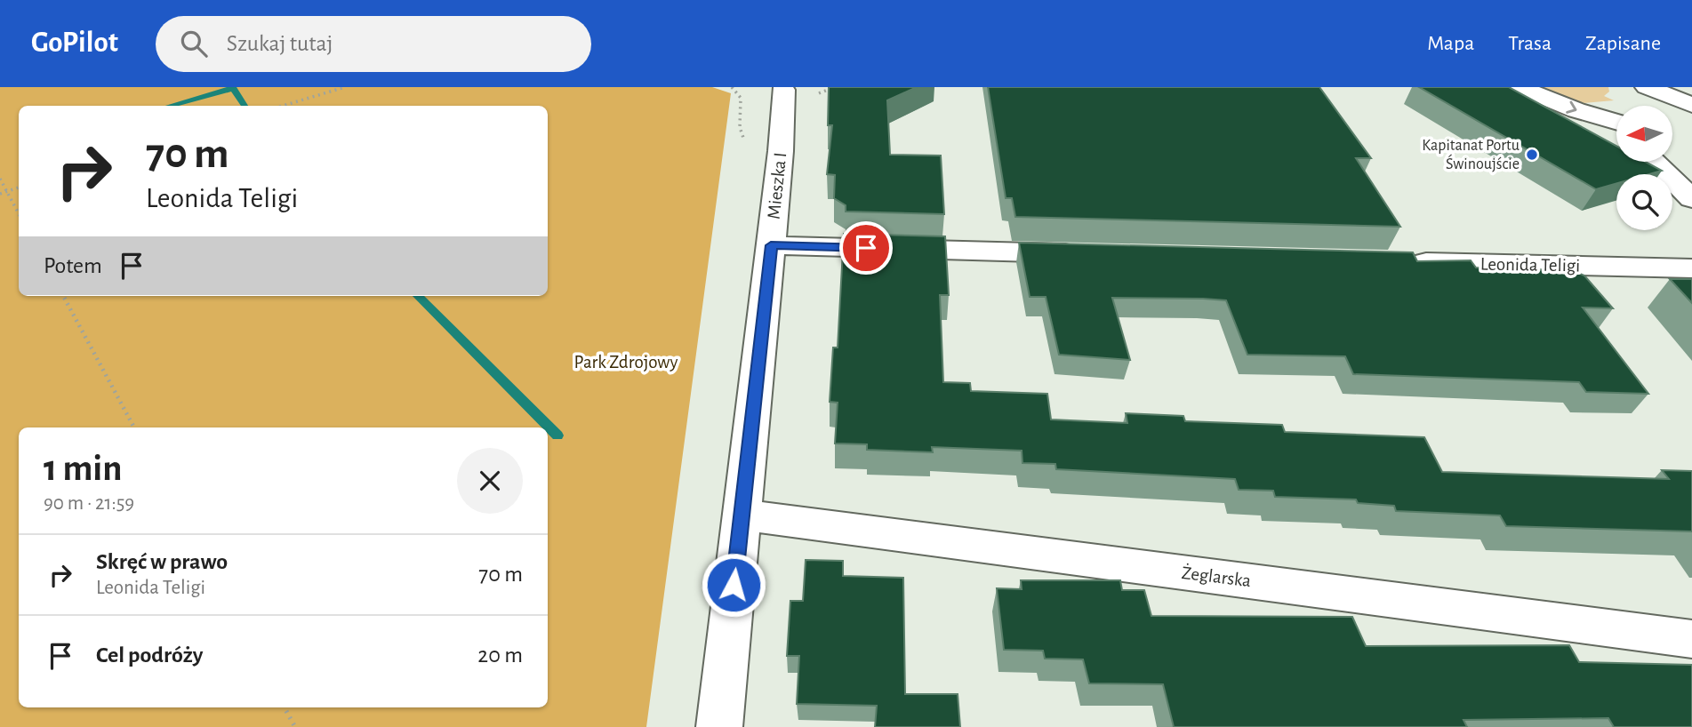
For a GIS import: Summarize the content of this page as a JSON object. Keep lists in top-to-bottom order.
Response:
{
  "streets": {
    "street": ["Mieszka I", "Leonida Teligi", "Żeglarska"]
  },
  "crossings": [
    ["Mieszka I", "Żeglarska"]
  ],
  "parks": ["Park Zdrojowy"],
  "places": ["Kapitanat Portu Świnoujście"],
  "north": "left",
  "page": {
    "header": "GoPilot",
    "search": "Szukaj tutaj",
    "nav": ["Mapa", "Trasa", "Zapisane"],
    "turn": ["70 m", "Leonida Teligi"],
    "then": "Potem",
    "heading": ["1 min", "90 m · 21:59"],
    "list": [
      {
        "name": "Skręć w prawo",
        "note": "Leonida Teligi",
        "value": "70 m"
      },
      {
        "name": "Cel podróży",
        "value": "20 m"
      }
    ]
  }
}
